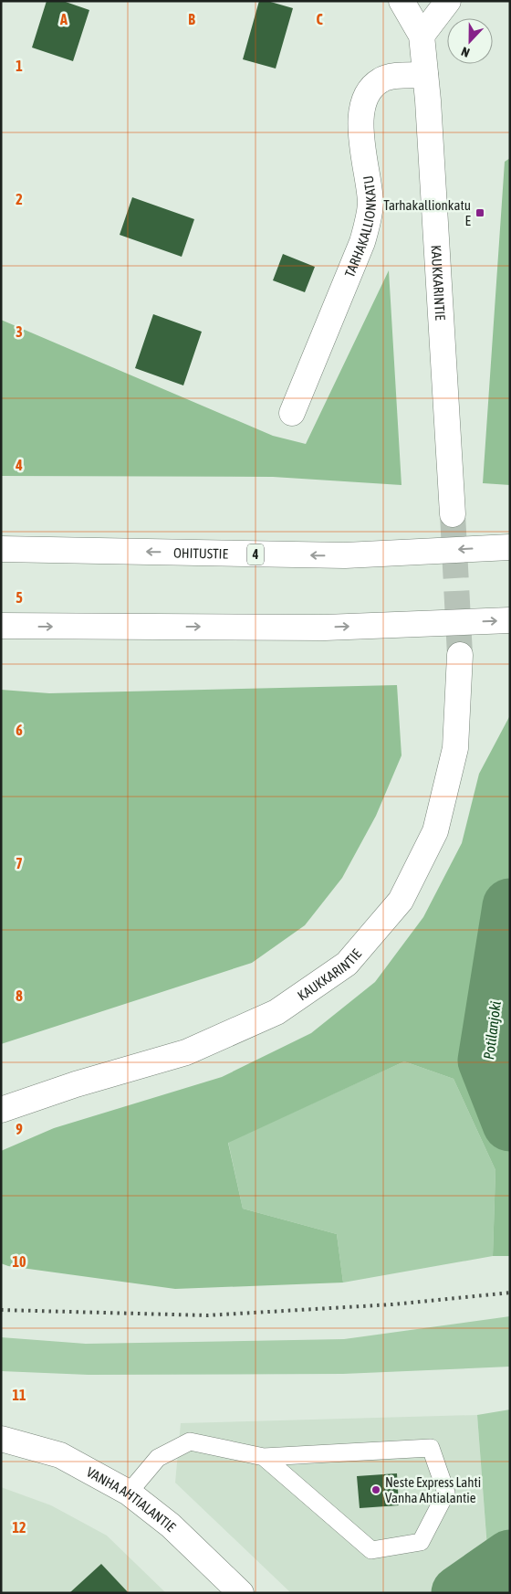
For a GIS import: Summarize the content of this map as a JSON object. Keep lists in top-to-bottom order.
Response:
{
  "streets": {
    "main road": [
      "TARHAKALLIONKATU",
      "KAUKKARINTIE",
      "OHITUSTIE",
      "4",
      "VANHA AHTIALANTIE"
    ]
  },
  "crossings": [
    ["TARHAKALLIONKATU", "KAUKKARINTIE"]
  ],
  "water": ["Potilanjoki"],
  "places": {
    "transit": ["Tarhakallionkatu E"],
    "other": ["Neste Express Lahti Vanha Ahtialantie"]
  },
  "north": "bottom",
  "grid": {
    "columns": ["A", "B", "C"],
    "rows": [
      "1",
      "2",
      "3",
      "4",
      "5",
      "6",
      "7",
      "8",
      "9",
      "10",
      "11",
      "12"
    ]
  }
}
